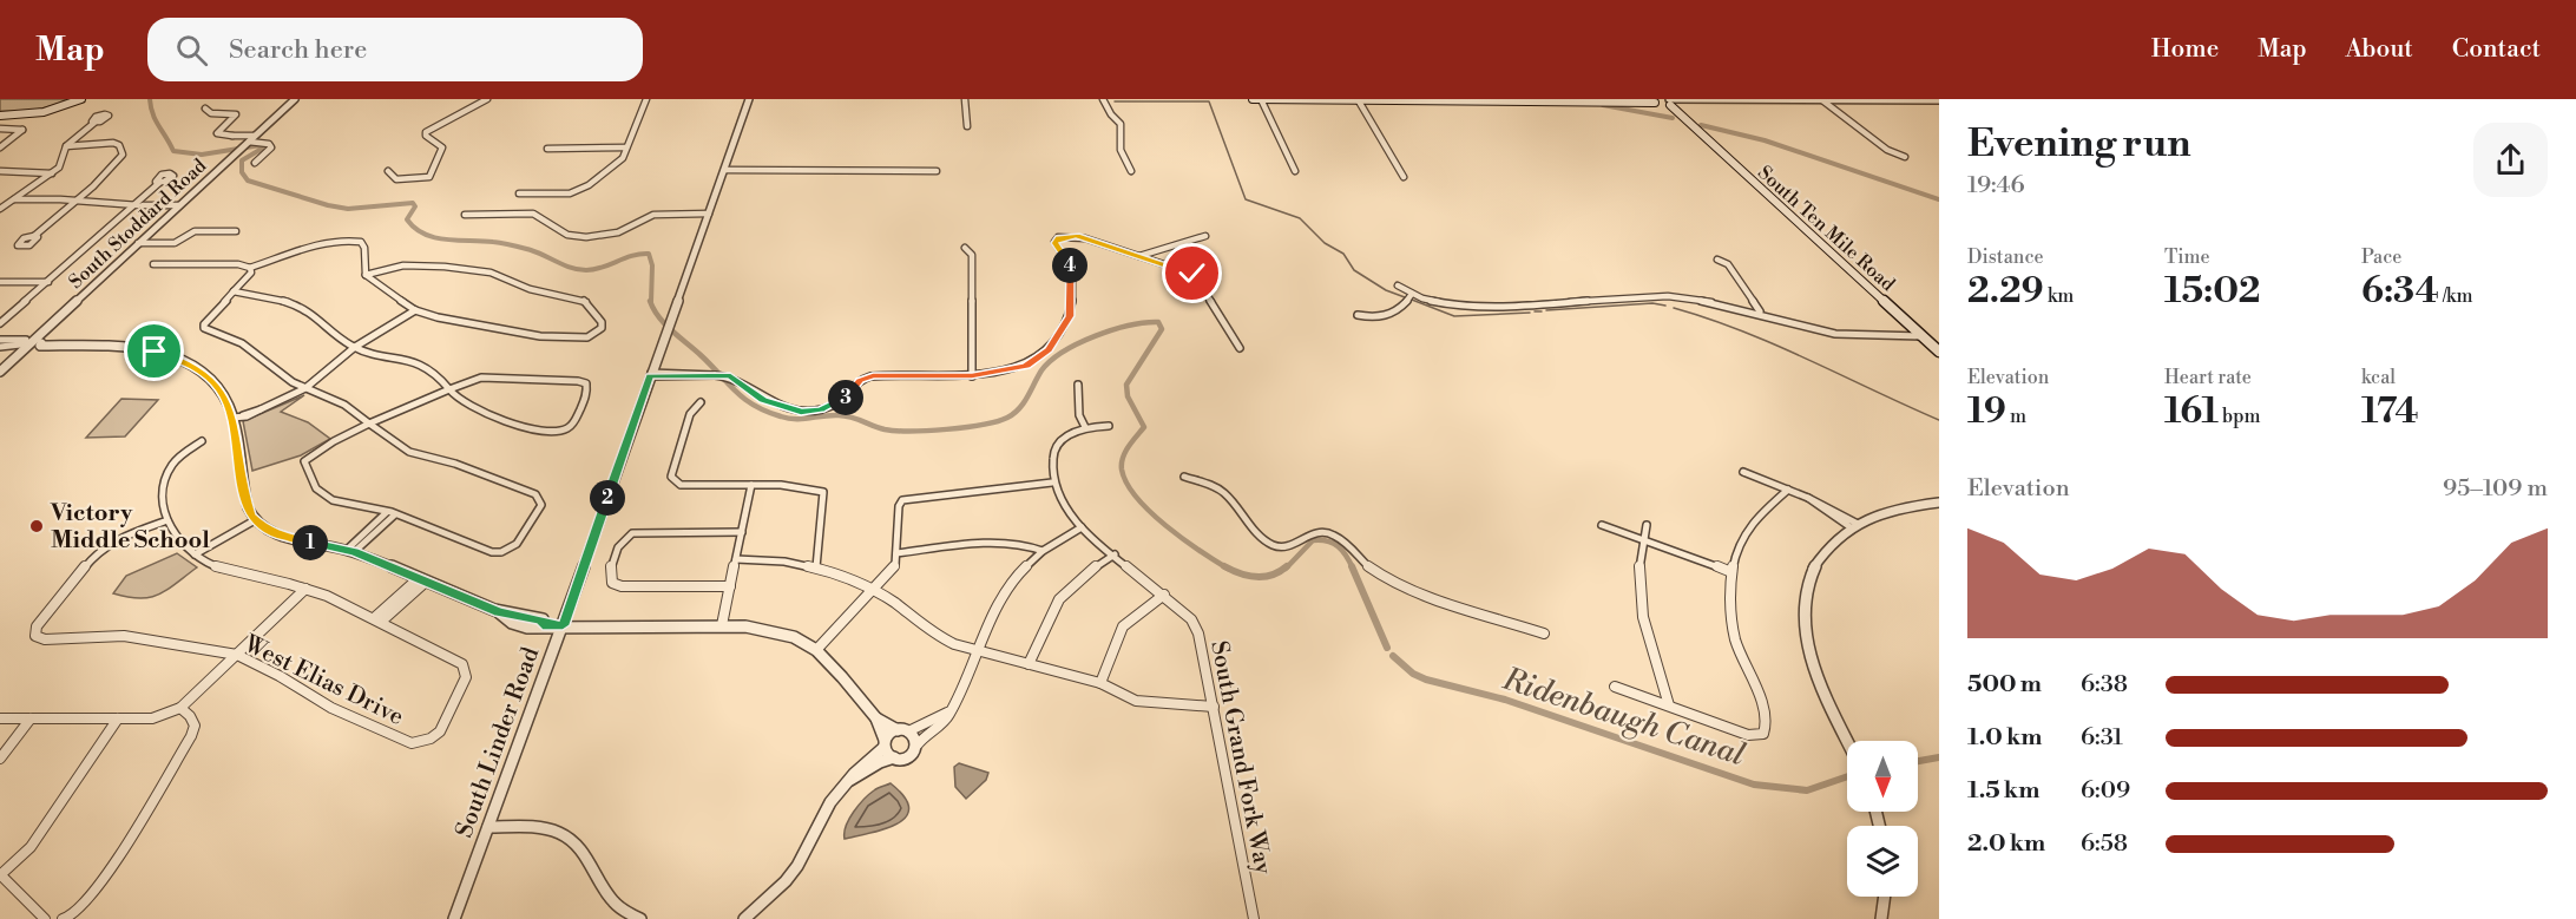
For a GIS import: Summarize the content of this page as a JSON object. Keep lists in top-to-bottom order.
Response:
{
  "streets": {
    "main road": ["South Ten Mile Road"],
    "street": [
      "South Stoddard Road",
      "West Elias Drive",
      "South Linder Road",
      "South Grand Fork Way"
    ]
  },
  "water": ["Ridenbaugh Canal"],
  "places": ["Victory Middle School"],
  "north": "bottom",
  "page": {
    "header": "Map",
    "search": "Search here",
    "nav": [
      "Home",
      "Map",
      "About",
      "Contact"
    ],
    "heading": ["Evening run", "19:46"],
    "stats": [
      ["Distance", "2.29 km"],
      ["Time", "15:02"],
      ["Pace", "6:34 /km"],
      ["Elevation", "19 m"],
      ["Heart rate", "161 bpm"],
      ["kcal", "174"]
    ],
    "pins": [
      "4",
      "3",
      "2",
      "1"
    ],
    "chart": ["Elevation", "95–109 m"],
    "list": [
      {
        "name": "500 m",
        "note": "6:38"
      },
      {
        "name": "1.0 km",
        "note": "6:31"
      },
      {
        "name": "1.5 km",
        "note": "6:09"
      },
      {
        "name": "2.0 km",
        "note": "6:58"
      }
    ]
  }
}
